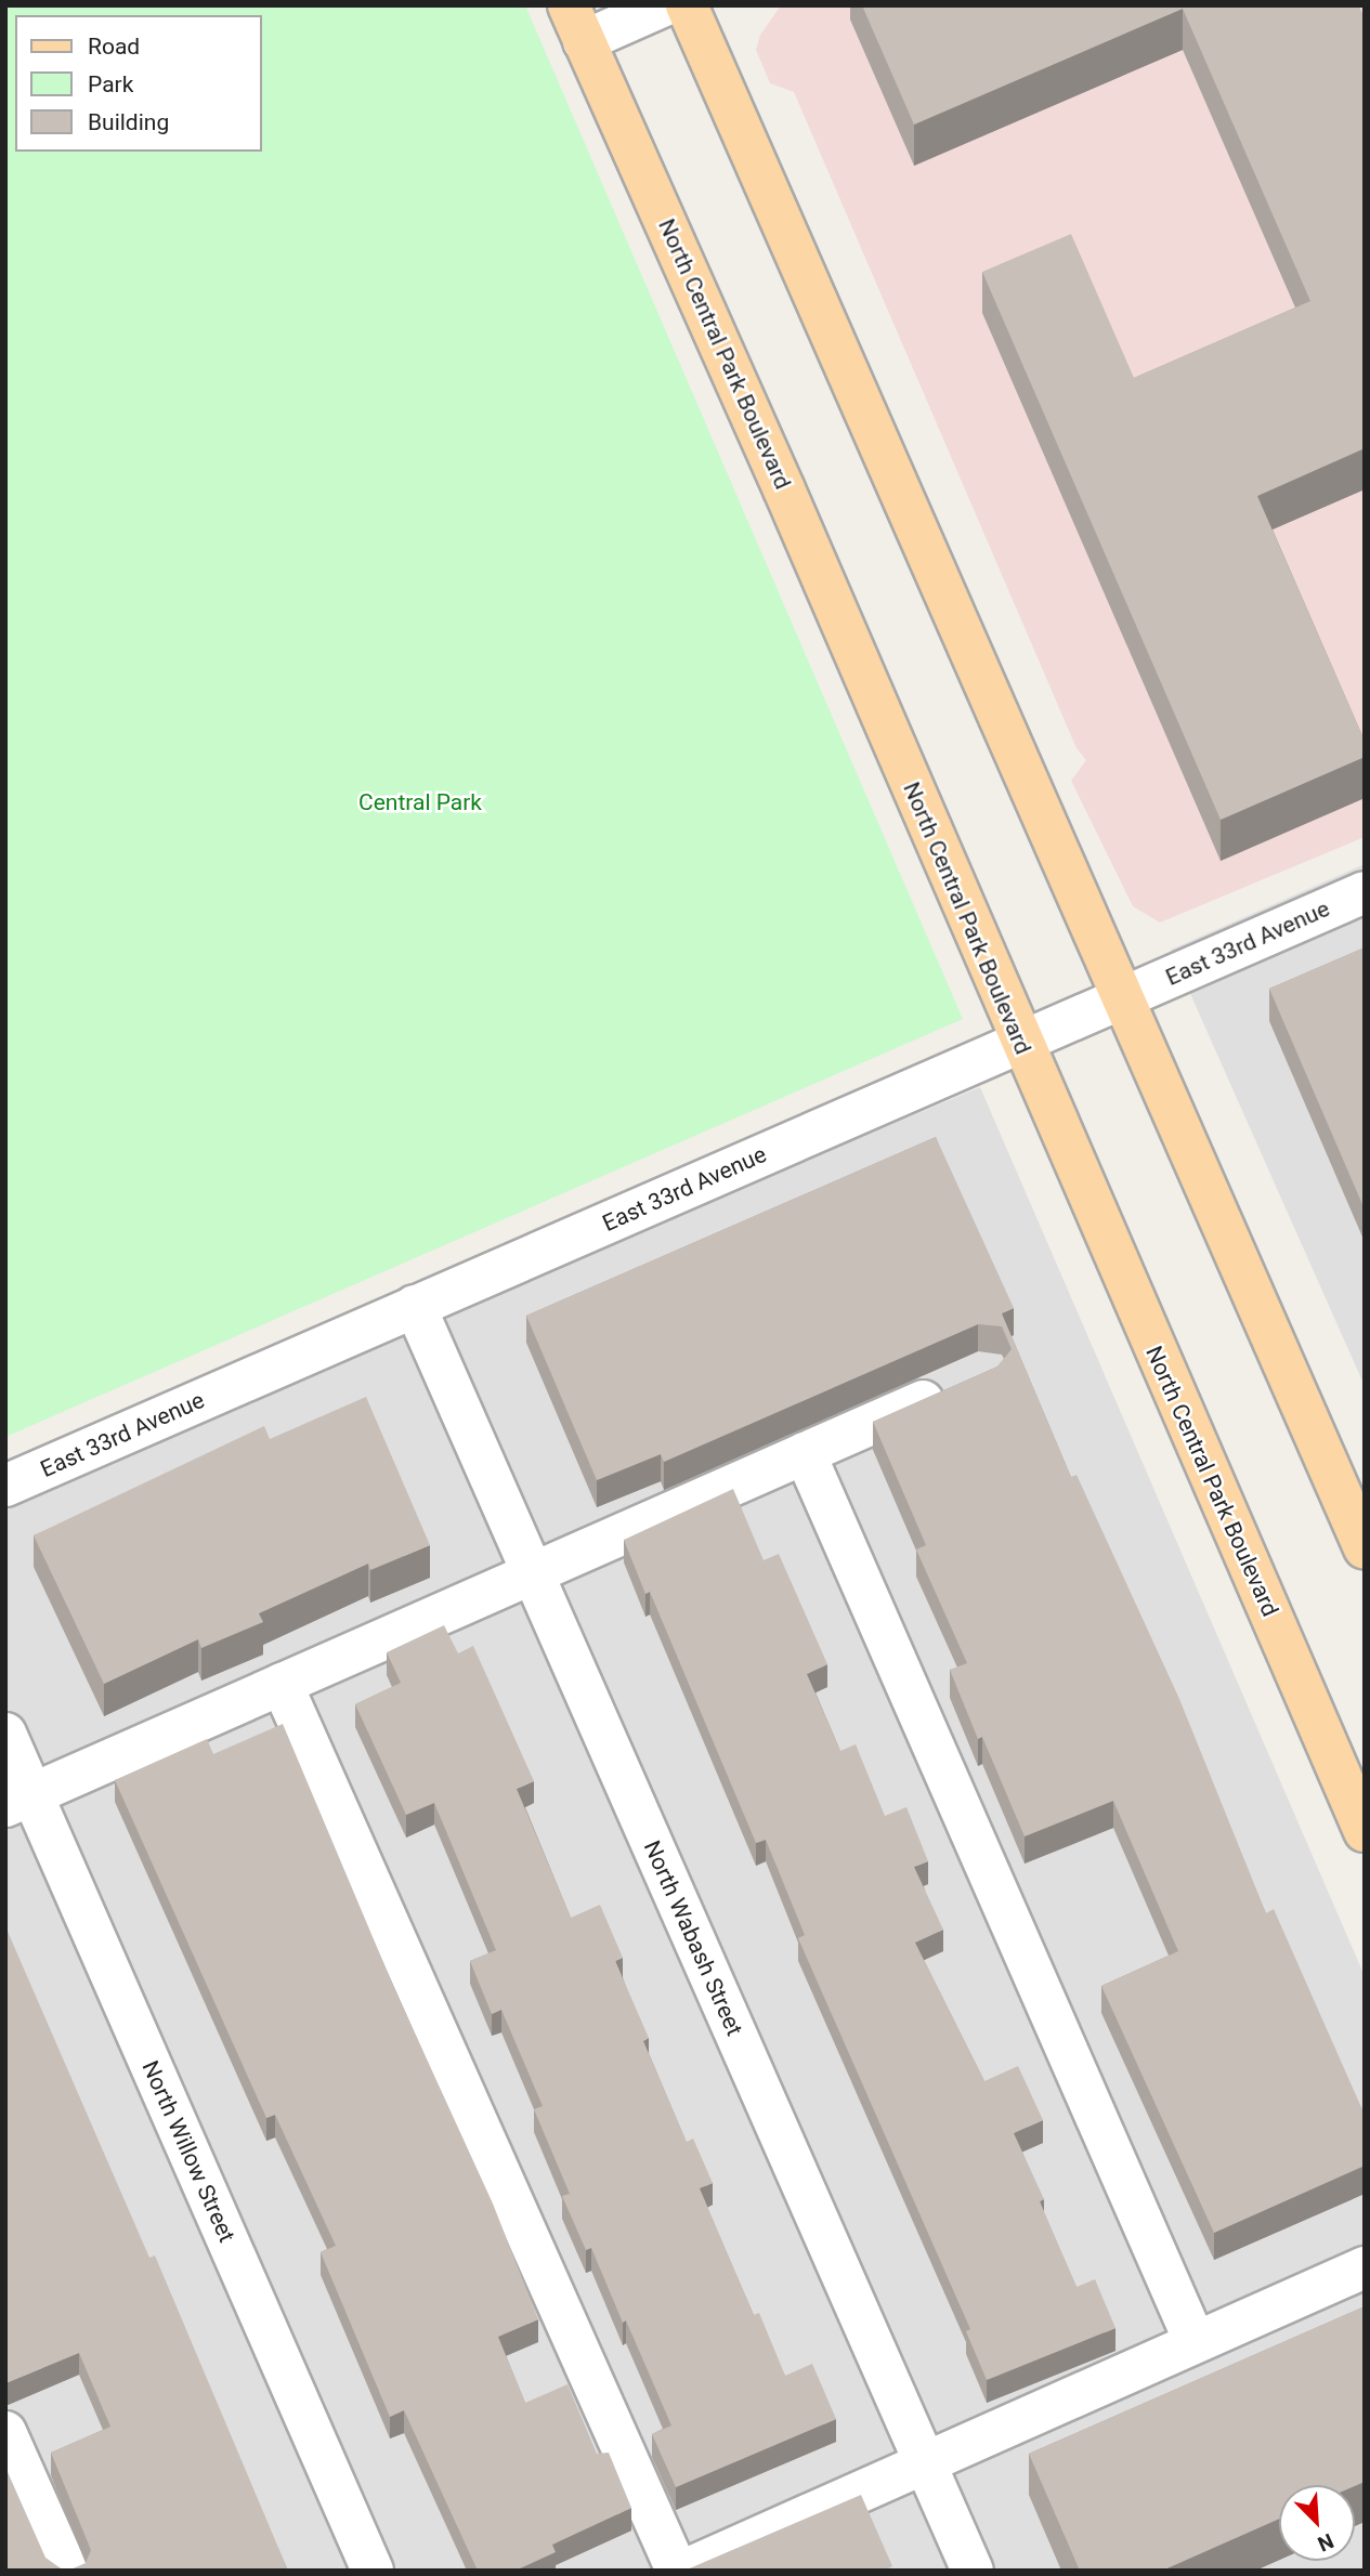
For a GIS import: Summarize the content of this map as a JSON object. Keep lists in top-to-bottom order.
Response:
{
  "streets": {
    "main road": ["North Central Park Boulevard"],
    "street": ["East 33rd Avenue", "North Wabash Street", "North Willow Street"]
  },
  "crossings": [
    ["North Central Park Boulevard", "East 33rd Avenue"],
    ["East 33rd Avenue", "North Wabash Street"]
  ],
  "parks": ["Central Park"],
  "legend": ["Road", "Park", "Building"],
  "north": "bottom right"
}
